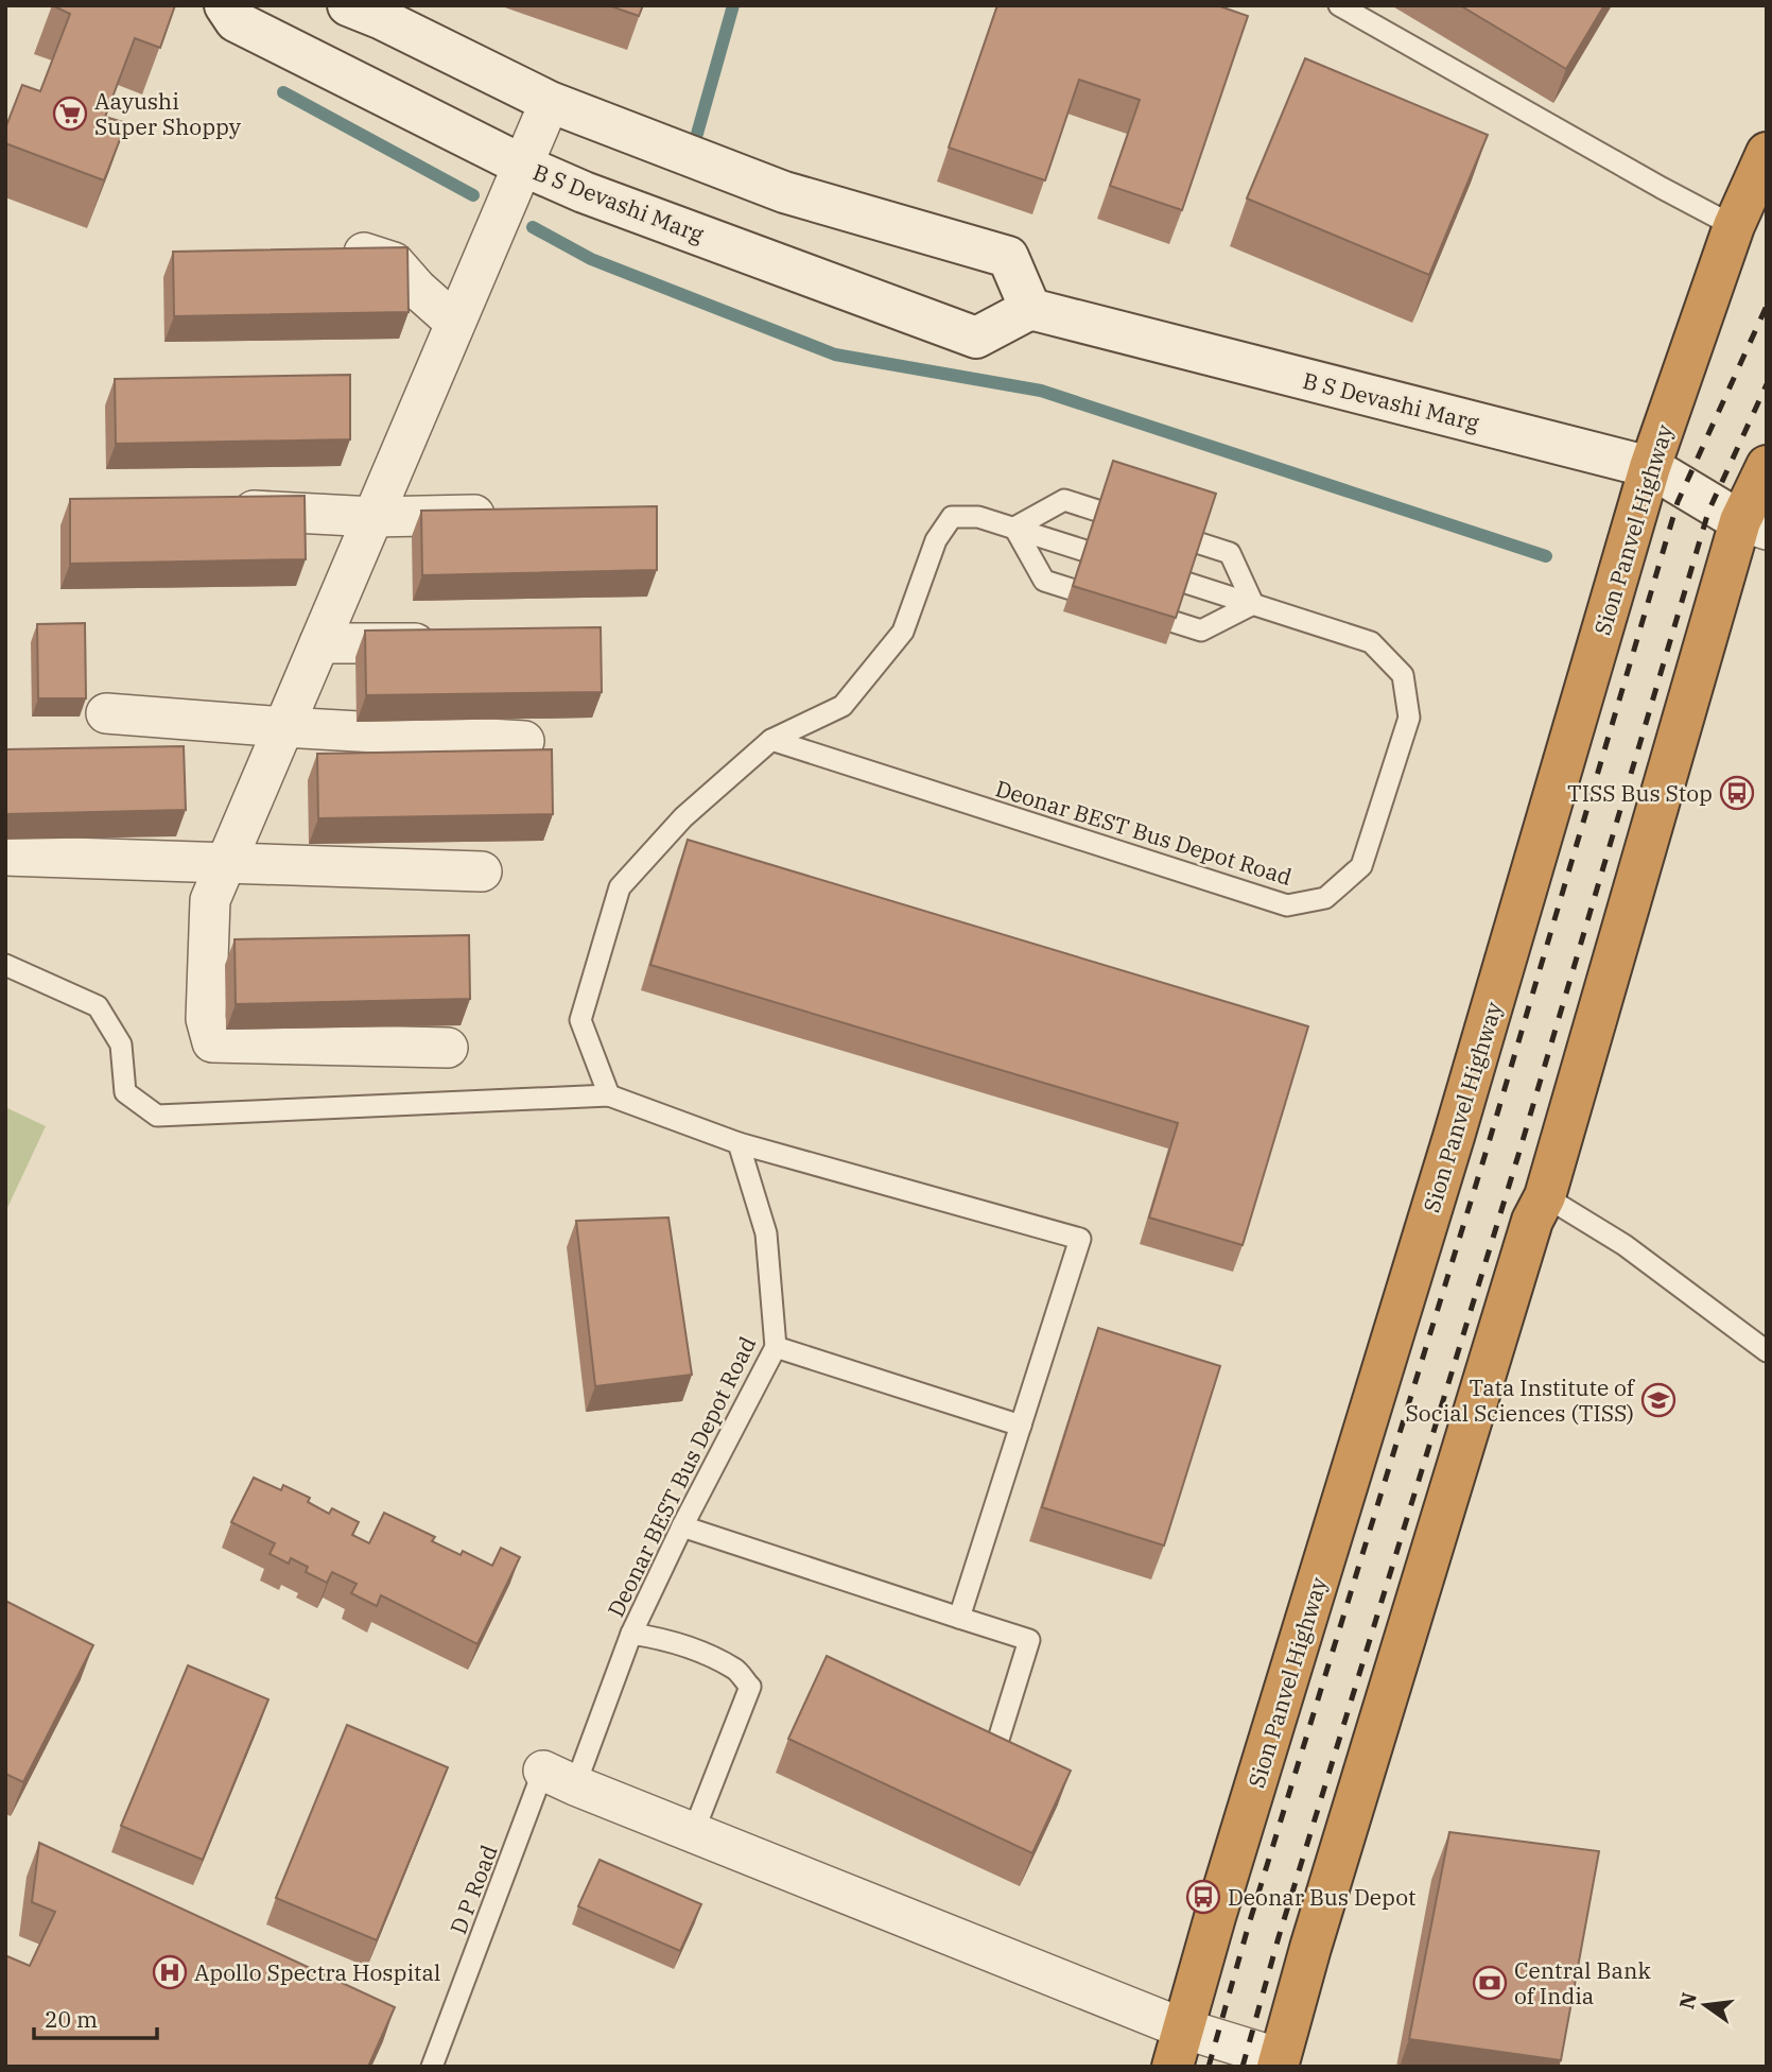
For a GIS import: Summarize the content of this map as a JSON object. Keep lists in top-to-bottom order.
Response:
{
  "streets": {
    "highway": ["Sion Panvel Highway"],
    "main road": ["B S Devashi Marg"],
    "lane": ["Deonar BEST Bus Depot Road", "D P Road"]
  },
  "crossings": [
    ["B S Devashi Marg", "Sion Panvel Highway"],
    ["Deonar BEST Bus Depot Road", "D P Road"]
  ],
  "places": {
    "supermarket": ["Aayushi Super Shoppy"],
    "bus stop": ["TISS Bus Stop", "Deonar Bus Depot"],
    "school or university": ["Tata Institute of Social Sciences (TISS)"],
    "hospital": ["Apollo Spectra Hospital"],
    "bank": ["Central Bank of India"]
  },
  "scale_bar": "20 m",
  "north": "left"
}
